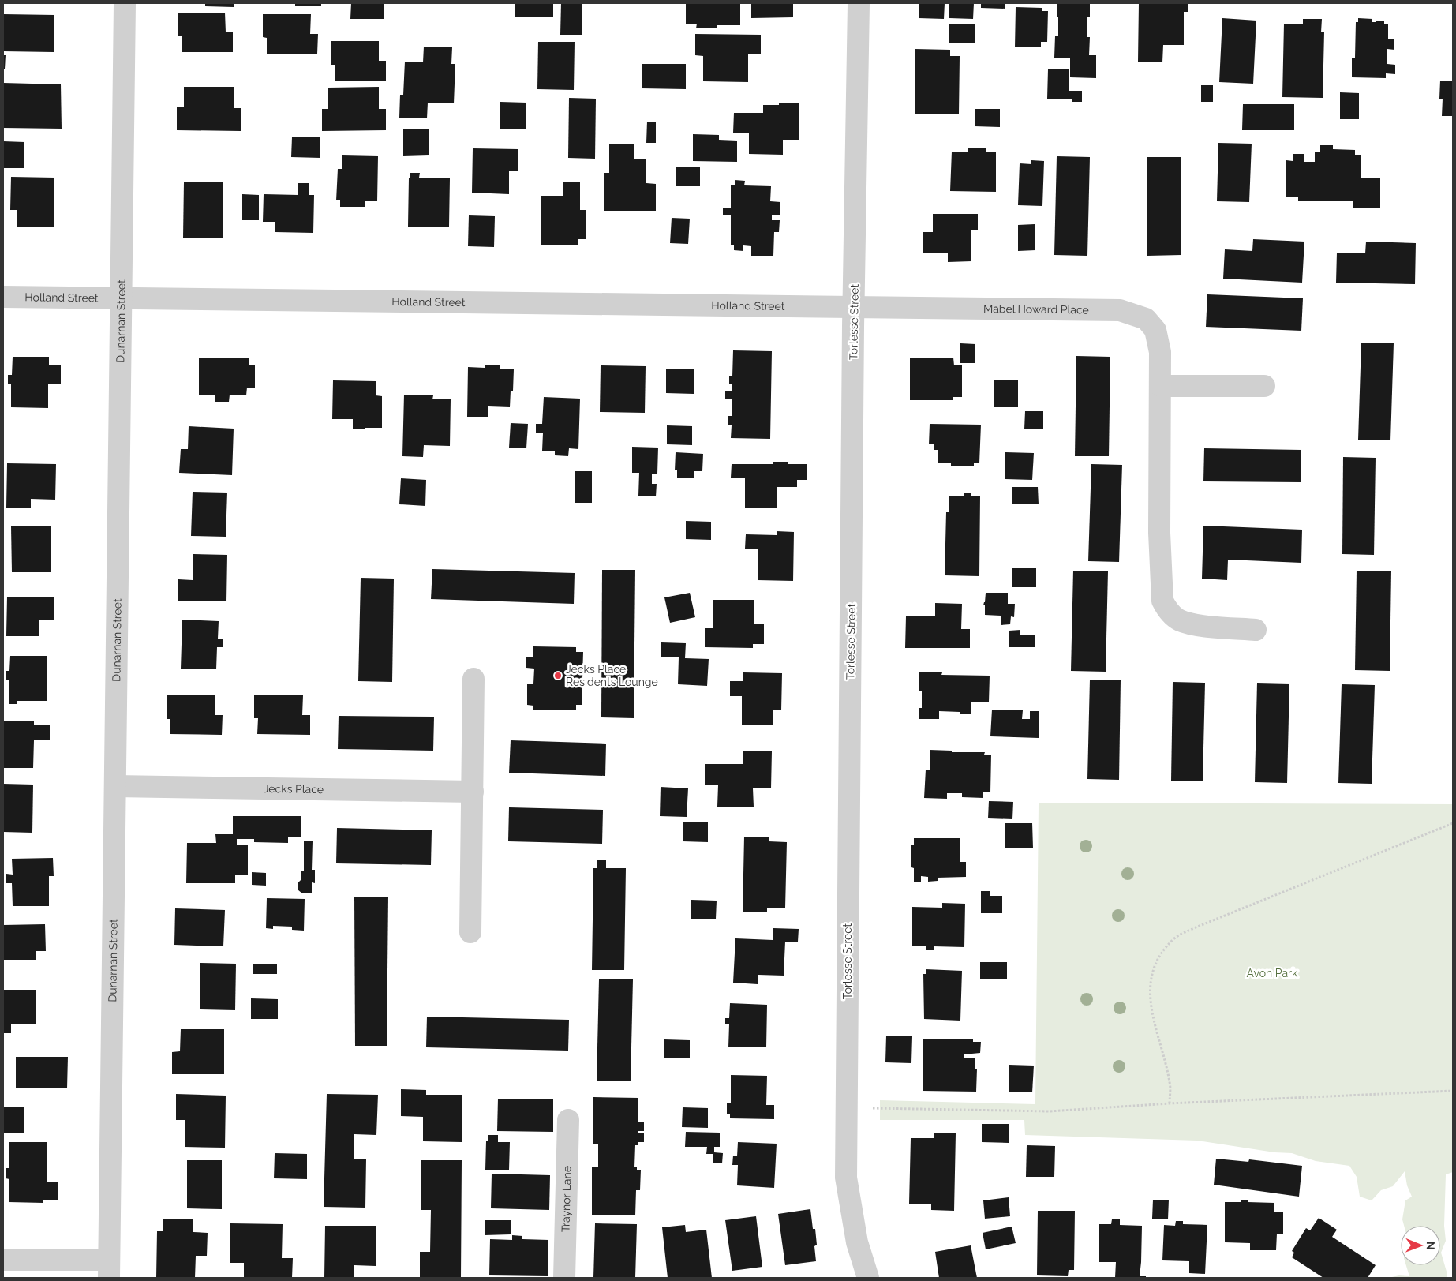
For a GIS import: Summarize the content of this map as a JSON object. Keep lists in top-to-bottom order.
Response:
{
  "streets": {
    "street": [
      "Holland Street",
      "Mabel Howard Place",
      "Dunarnan Street",
      "Torlesse Street",
      "Jecks Place",
      "Traynor Lane"
    ]
  },
  "crossings": [
    ["Holland Street", "Mabel Howard Place"],
    ["Holland Street", "Dunarnan Street"],
    ["Holland Street", "Torlesse Street"],
    ["Mabel Howard Place", "Torlesse Street"],
    ["Dunarnan Street", "Jecks Place"]
  ],
  "parks": ["Avon Park"],
  "places": ["Jecks Place Residents Lounge"],
  "north": "right"
}
